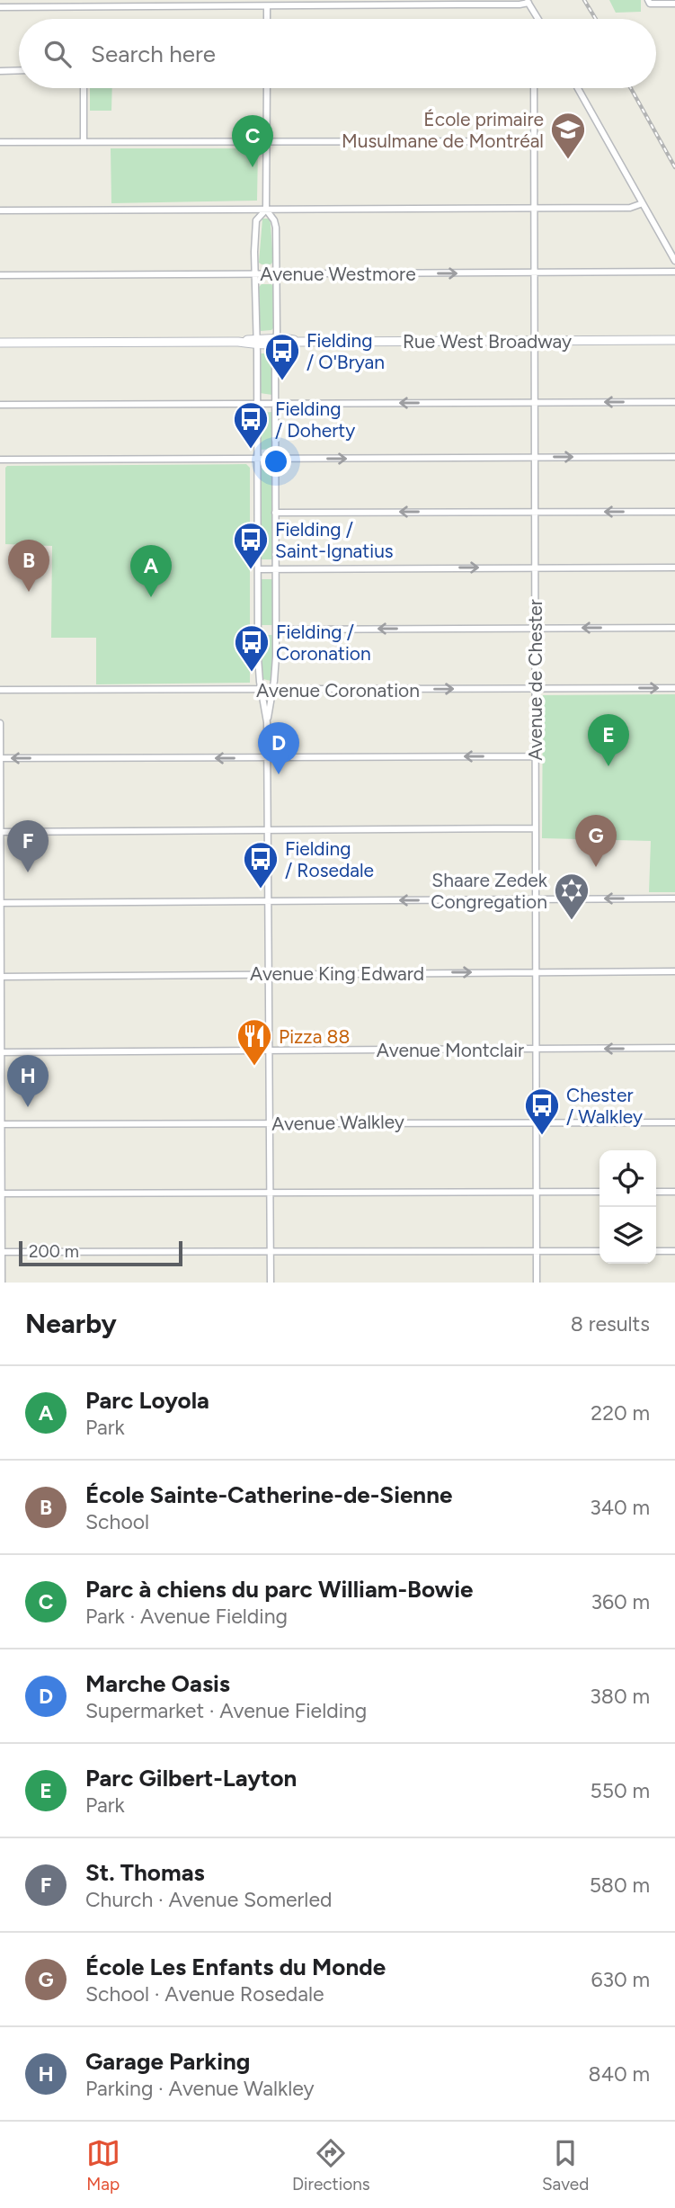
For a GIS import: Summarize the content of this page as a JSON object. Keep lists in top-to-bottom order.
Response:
{
  "streets": {
    "street": [
      "Avenue Westmore",
      "Rue West Broadway",
      "Avenue de Chester",
      "Avenue Coronation",
      "Avenue King Edward",
      "Avenue Montclair",
      "Avenue Walkley"
    ]
  },
  "crossings": [
    ["Avenue Westmore", "Avenue de Chester"],
    ["Rue West Broadway", "Avenue de Chester"],
    ["Avenue de Chester", "Avenue Coronation"],
    ["Avenue de Chester", "Avenue King Edward"],
    ["Avenue de Chester", "Avenue Montclair"],
    ["Avenue de Chester", "Avenue Walkley"]
  ],
  "one_way": ["Avenue Westmore", "Avenue Coronation", "Avenue King Edward"],
  "places": {
    "school or university": ["École primaire Musulmane de Montréal"],
    "bus stop": [
      "Fielding / O'Bryan",
      "Fielding / Doherty",
      "Fielding / Saint-Ignatius",
      "Fielding / Coronation",
      "Fielding / Rosedale",
      "Chester / Walkley"
    ],
    "synagogue": ["Shaare Zedek Congregation"],
    "restaurant": ["Pizza 88"]
  },
  "scale_bar": "200 m",
  "page": {
    "search": "Search here",
    "pins": [
      "C",
      "B",
      "A",
      "E",
      "D",
      "G",
      "F",
      "H"
    ],
    "scale": "200 m",
    "heading": ["Nearby", "8 results"],
    "list": [
      {
        "mark": "A",
        "name": "Parc Loyola",
        "note": "Park",
        "value": "220 m"
      },
      {
        "mark": "B",
        "name": "École Sainte-Catherine-de-Sienne",
        "note": "School",
        "value": "340 m"
      },
      {
        "mark": "C",
        "name": "Parc à chiens du parc William-Bowie",
        "note": "Park · Avenue Fielding",
        "value": "360 m"
      },
      {
        "mark": "D",
        "name": "Marche Oasis",
        "note": "Supermarket · Avenue Fielding",
        "value": "380 m"
      },
      {
        "mark": "E",
        "name": "Parc Gilbert-Layton",
        "note": "Park",
        "value": "550 m"
      },
      {
        "mark": "F",
        "name": "St. Thomas",
        "note": "Church · Avenue Somerled",
        "value": "580 m"
      },
      {
        "mark": "G",
        "name": "École Les Enfants du Monde",
        "note": "School · Avenue Rosedale",
        "value": "630 m"
      },
      {
        "mark": "H",
        "name": "Garage Parking",
        "note": "Parking · Avenue Walkley",
        "value": "840 m"
      }
    ],
    "nav": ["Map", "Directions", "Saved"]
  }
}
